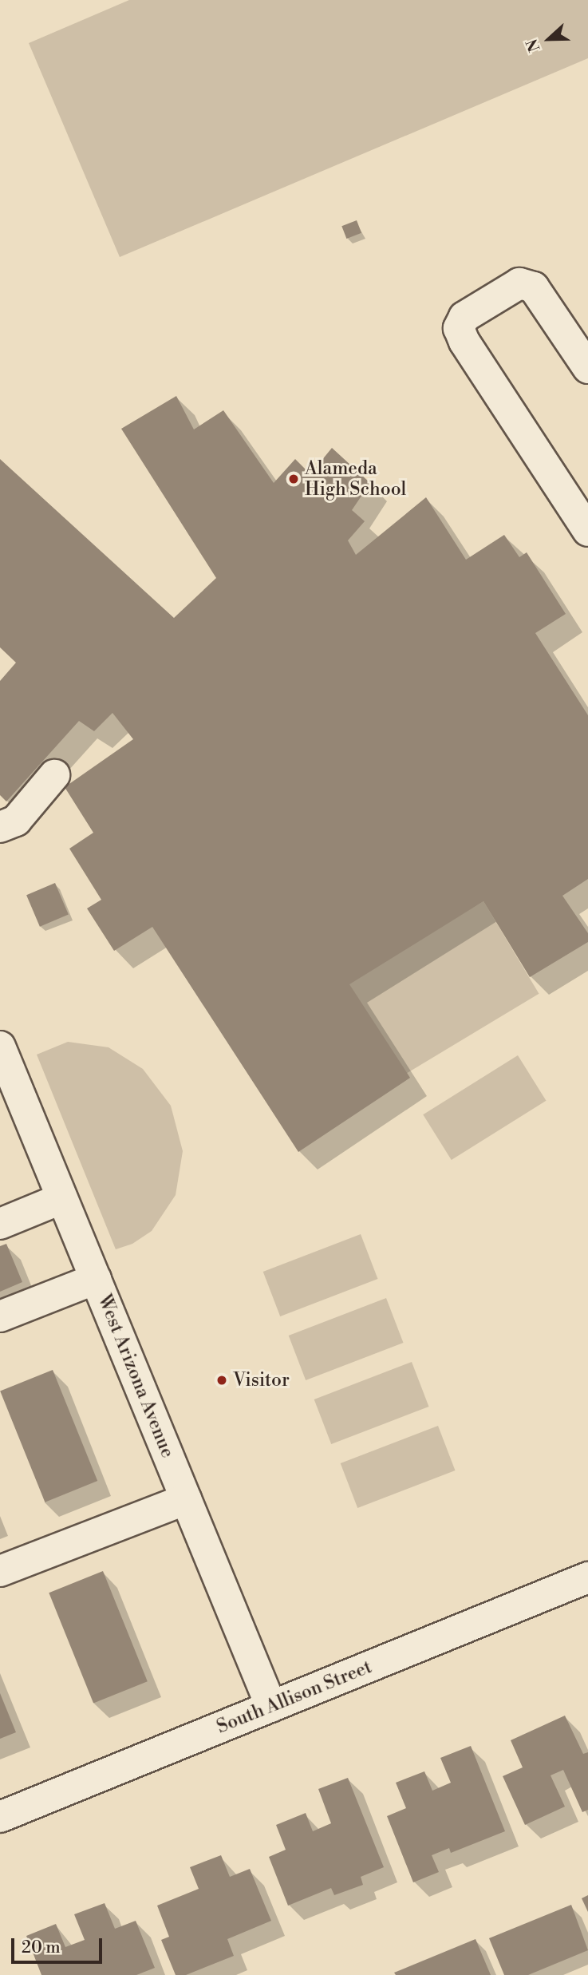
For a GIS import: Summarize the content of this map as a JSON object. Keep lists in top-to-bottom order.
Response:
{
  "streets": {
    "street": ["West Arizona Avenue", "South Allison Street"]
  },
  "crossings": [
    ["West Arizona Avenue", "South Allison Street"]
  ],
  "places": ["Alameda High School", "Visitor"],
  "scale_bar": "20 m",
  "north": "left"
}
